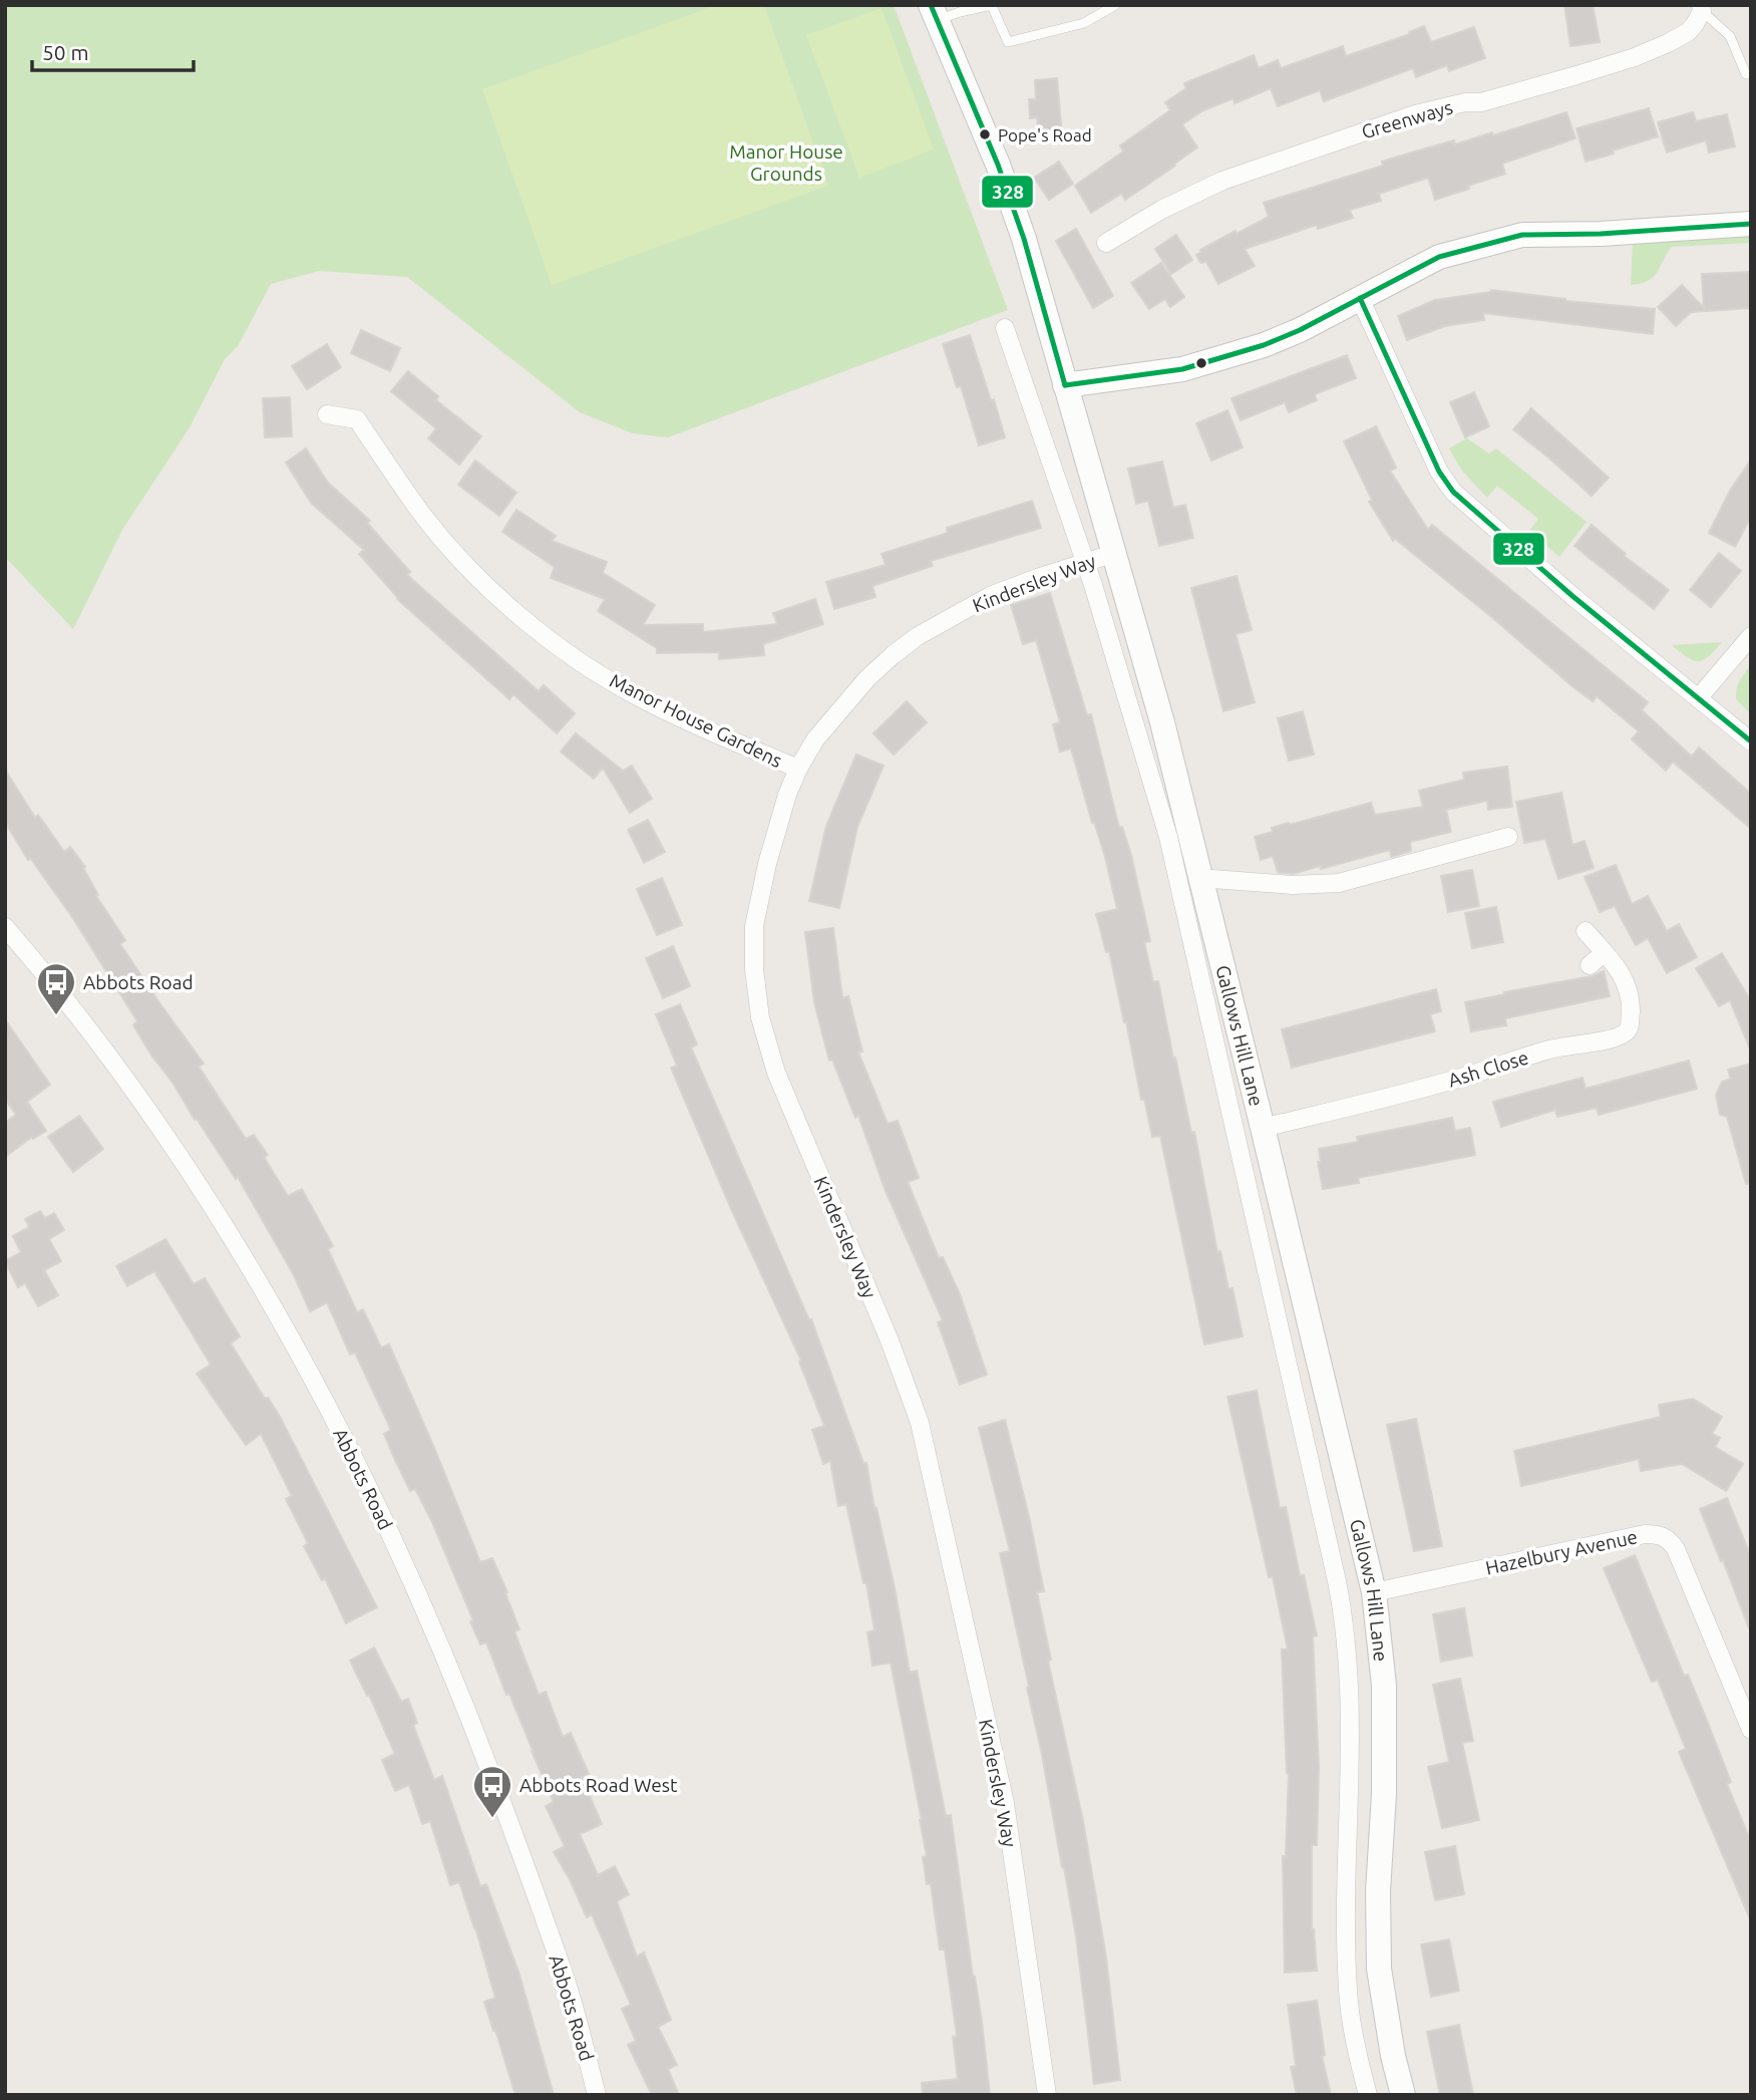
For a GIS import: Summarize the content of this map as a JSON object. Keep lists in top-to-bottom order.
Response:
{
  "streets": {
    "street": [
      "Greenways",
      "Kindersley Way",
      "Manor House Gardens",
      "Gallows Hill Lane",
      "Ash Close",
      "Abbots Road",
      "Hazelbury Avenue"
    ]
  },
  "crossings": [
    ["Kindersley Way", "Manor House Gardens"],
    ["Kindersley Way", "Gallows Hill Lane"],
    ["Gallows Hill Lane", "Ash Close"],
    ["Gallows Hill Lane", "Hazelbury Avenue"]
  ],
  "parks": ["Manor House Grounds"],
  "places": {
    "other": ["Pope's Road"],
    "bus stop": ["Abbots Road", "Abbots Road West"]
  },
  "lines": ["transit line 328"],
  "scale_bar": "50 m"
}
